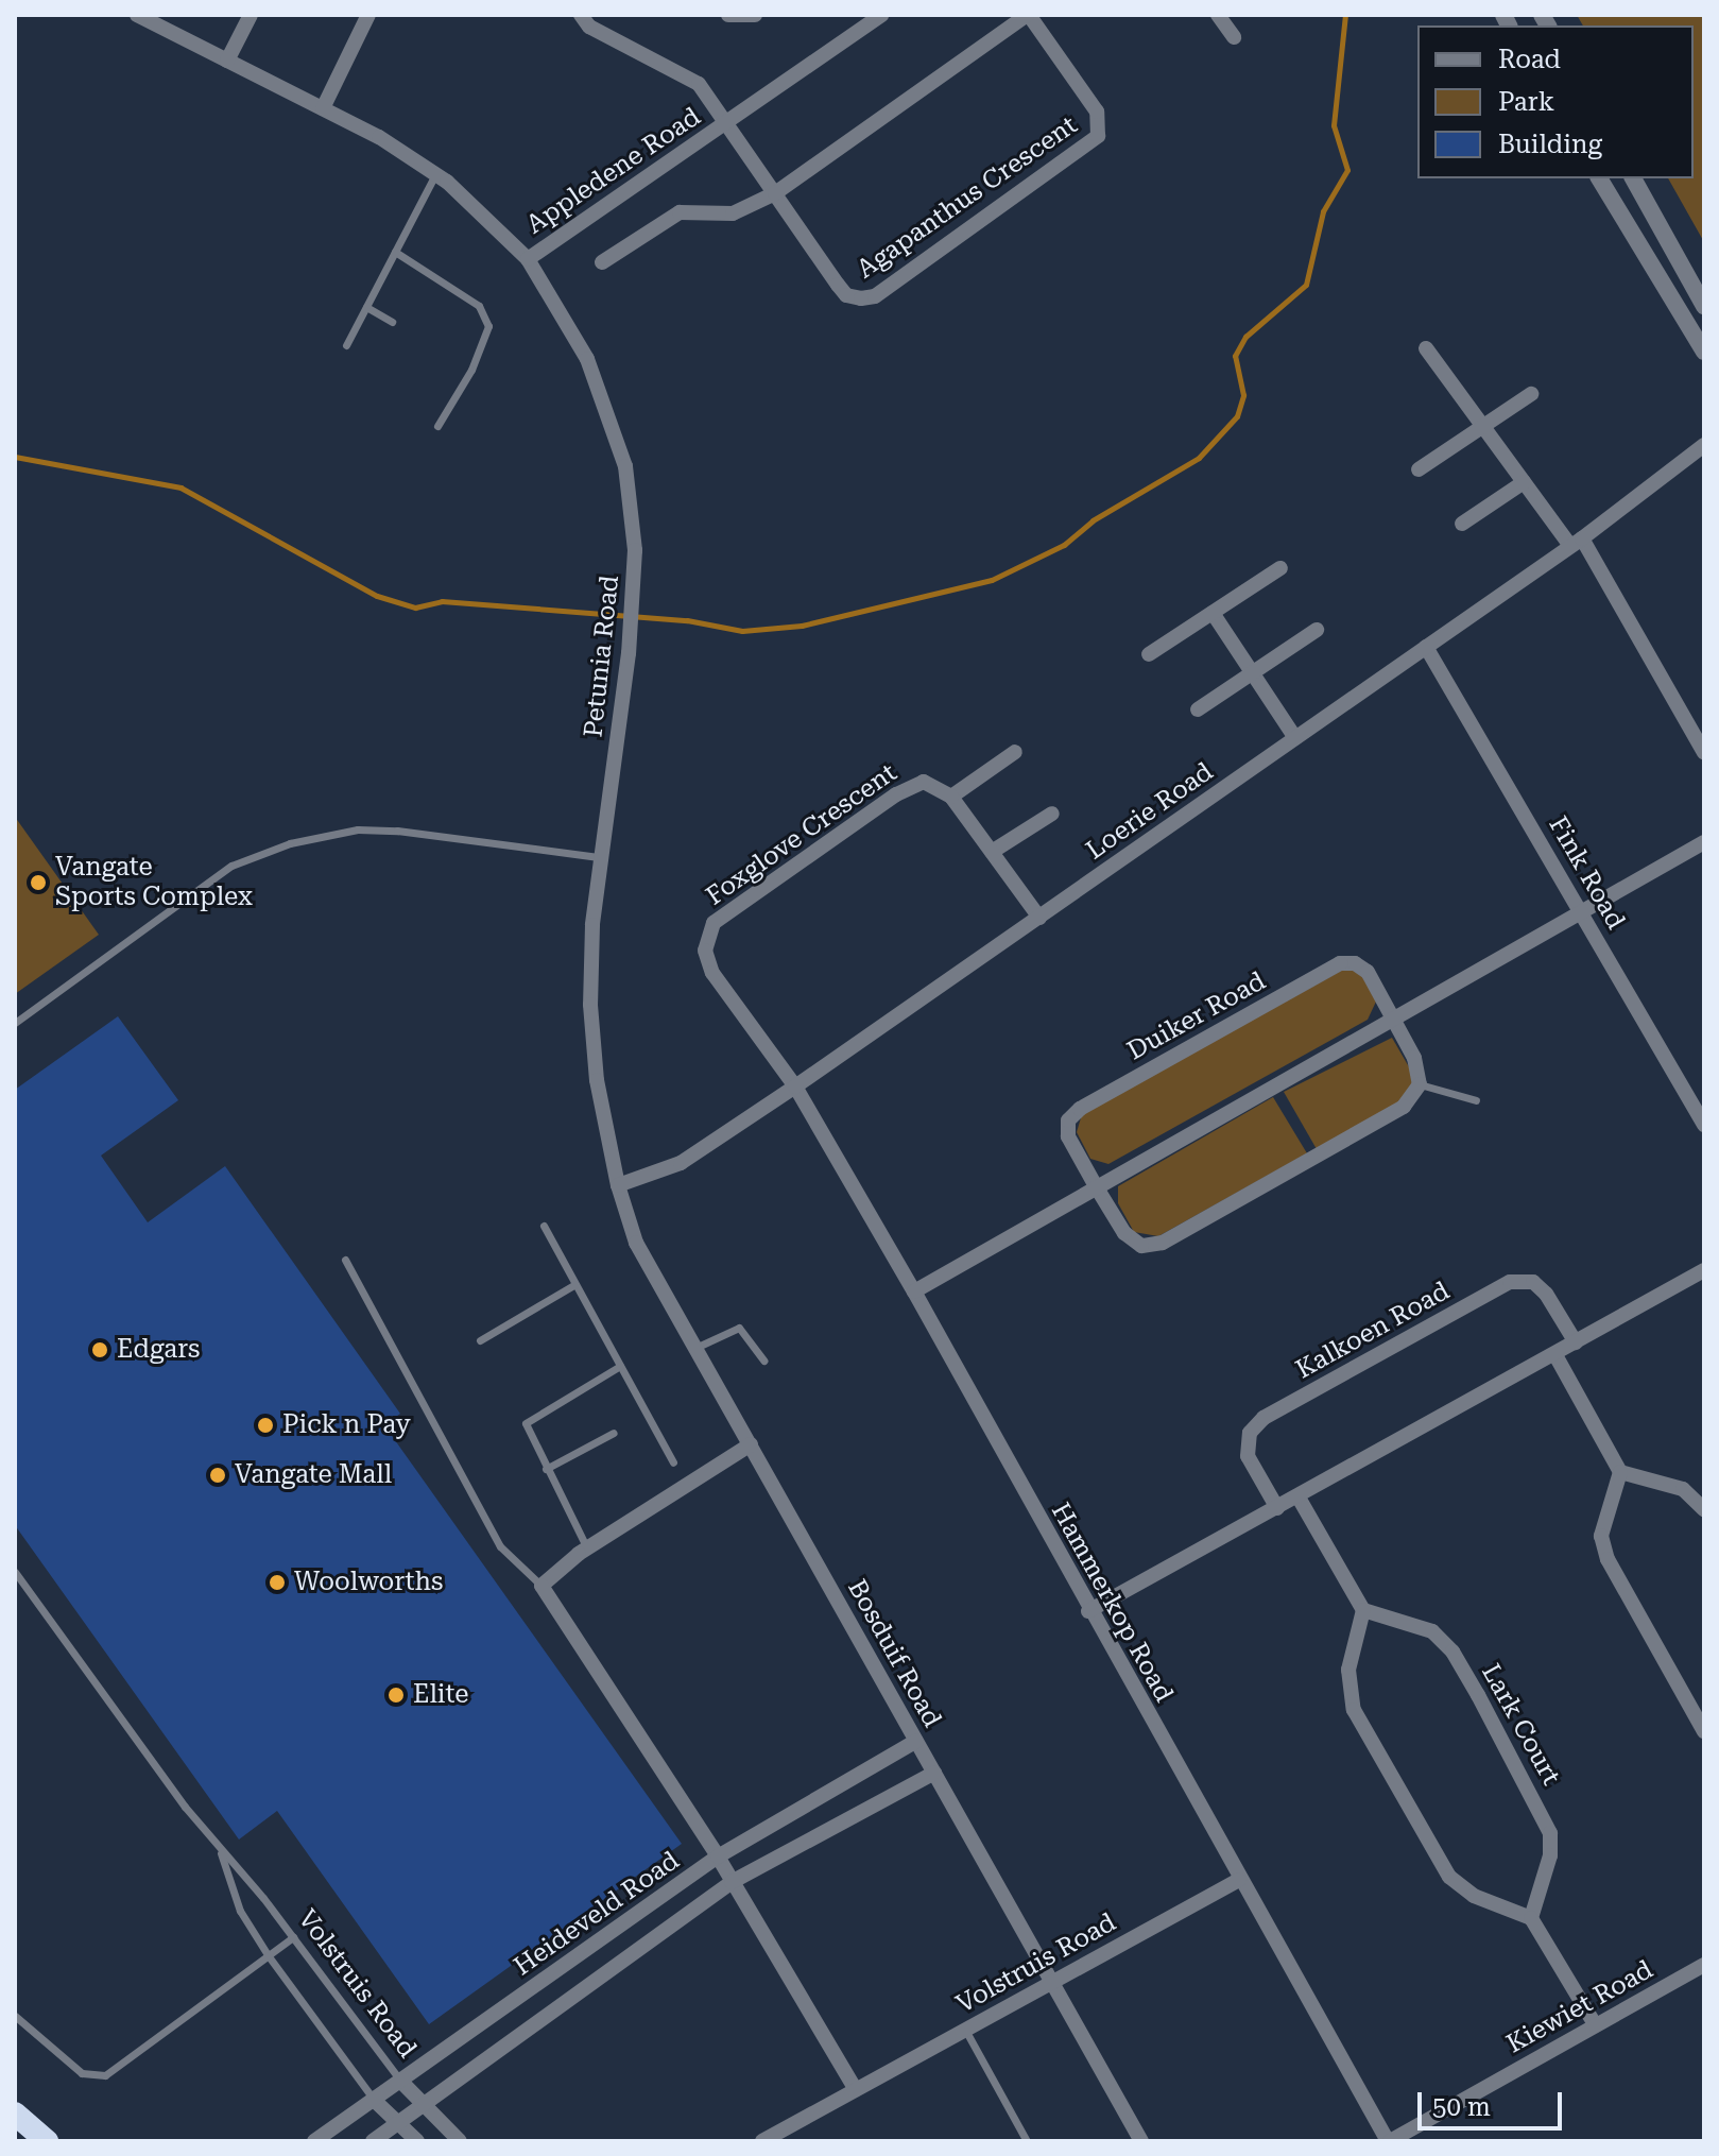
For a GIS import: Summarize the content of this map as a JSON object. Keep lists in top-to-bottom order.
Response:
{
  "streets": {
    "street": [
      "Appledene Road",
      "Agapanthus Crescent",
      "Petunia Road",
      "Loerie Road",
      "Foxglove Crescent",
      "Fink Road",
      "Duiker Road",
      "Kalkoen Road",
      "Hammerkop Road",
      "Bosduif Road",
      "Lark Court",
      "Heideveld Road",
      "Volstruis Road",
      "Kiewiet Road"
    ]
  },
  "crossings": [
    ["Appledene Road", "Agapanthus Crescent"],
    ["Appledene Road", "Petunia Road"],
    ["Petunia Road", "Loerie Road"],
    ["Petunia Road", "Bosduif Road"],
    ["Loerie Road", "Foxglove Crescent"],
    ["Loerie Road", "Fink Road"],
    ["Loerie Road", "Hammerkop Road"],
    ["Loerie Road", "Bosduif Road"],
    ["Foxglove Crescent", "Hammerkop Road"],
    ["Hammerkop Road", "Volstruis Road"],
    ["Hammerkop Road", "Kiewiet Road"],
    ["Bosduif Road", "Heideveld Road"],
    ["Bosduif Road", "Volstruis Road"],
    ["Heideveld Road", "Volstruis Road"]
  ],
  "places": [
    "Vangate Sports Complex",
    "Edgars",
    "Pick n Pay",
    "Vangate Mall",
    "Woolworths",
    "Elite"
  ],
  "legend": ["Road", "Park", "Building"],
  "scale_bar": "50 m"
}
